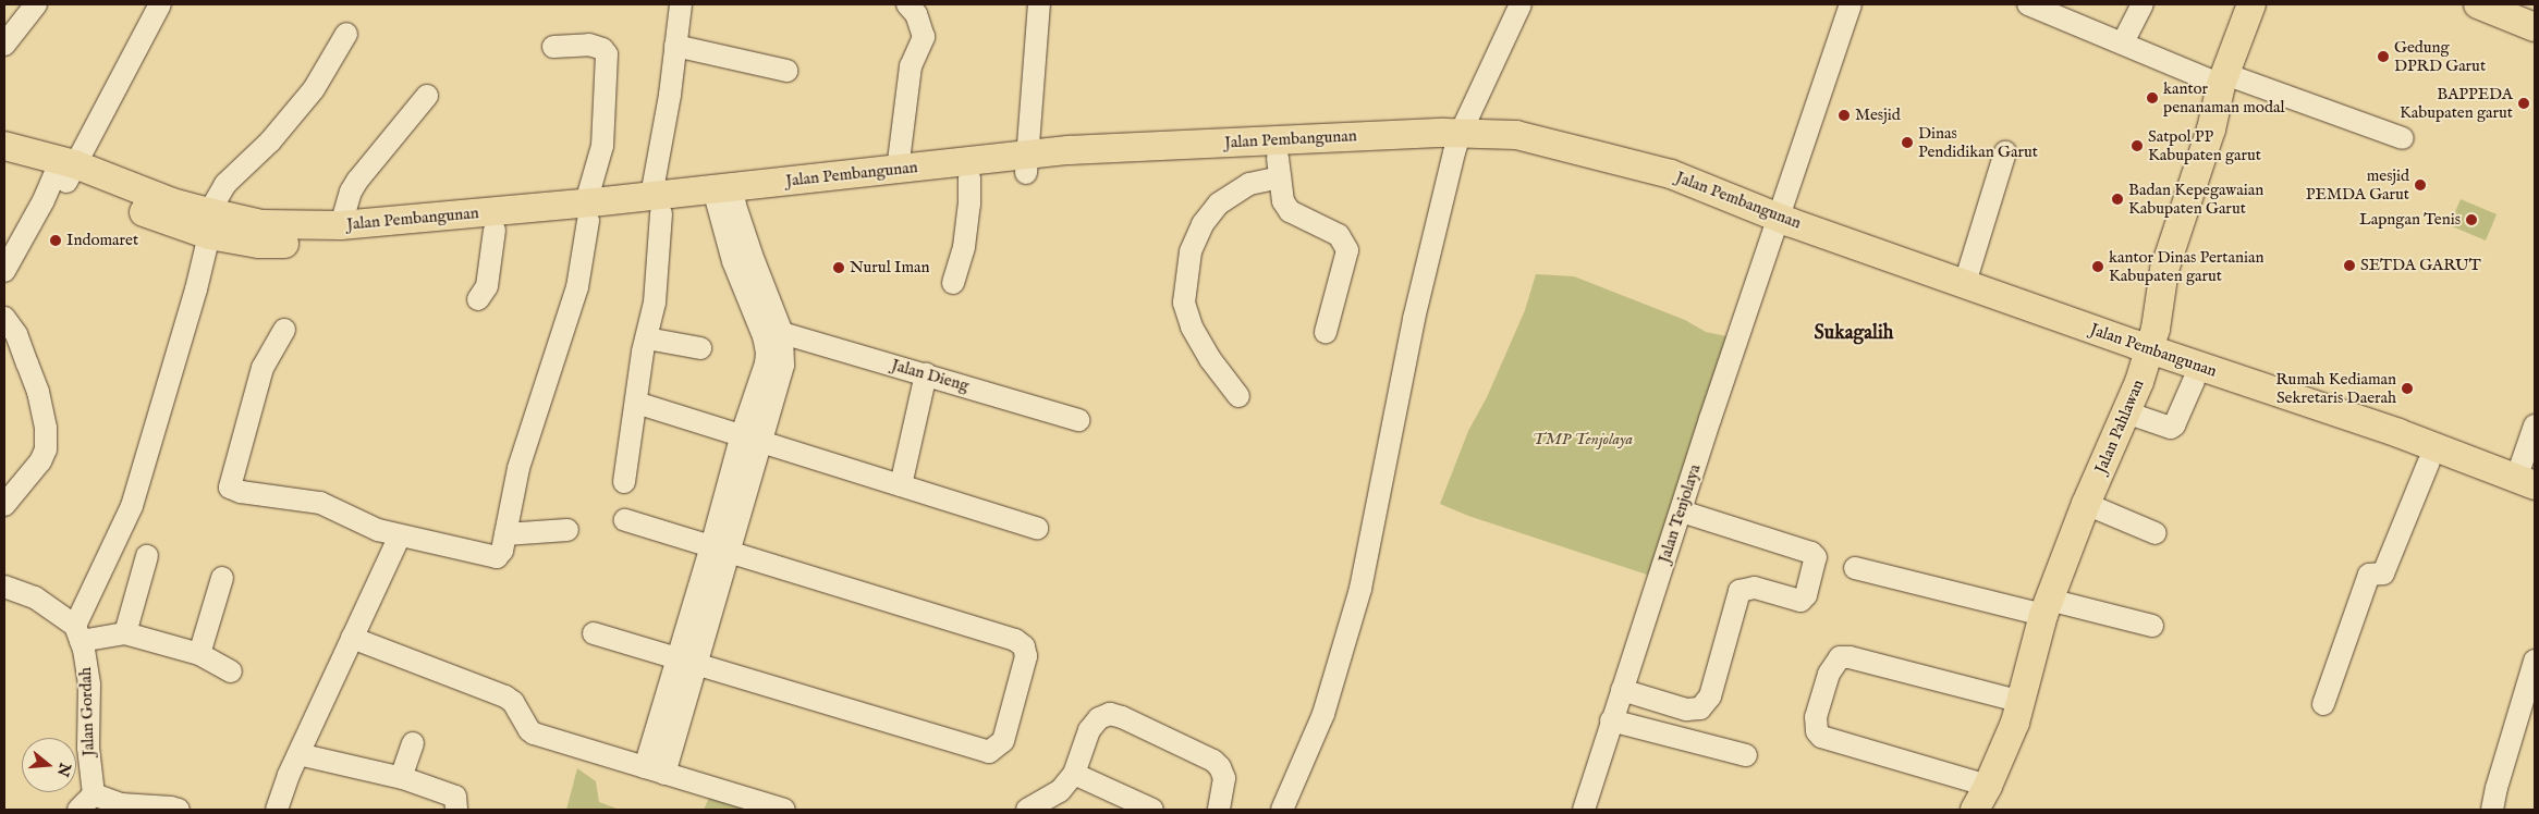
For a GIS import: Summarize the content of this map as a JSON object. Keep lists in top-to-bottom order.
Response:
{
  "streets": {
    "main road": ["Jalan Pembangunan", "Jalan Pahlawan"],
    "street": ["Jalan Dieng", "Jalan Tenjolaya", "Jalan Gordah"]
  },
  "crossings": [
    ["Jalan Pembangunan", "Jalan Pahlawan"],
    ["Jalan Pembangunan", "Jalan Tenjolaya"]
  ],
  "districts": ["Sukagalih"],
  "parks": ["TMP Tenjolaya"],
  "places": [
    "Gedung DPRD Garut",
    "kantor penanaman modal",
    "BAPPEDA Kabupaten garut",
    "Mesjid",
    "Dinas Pendidikan Garut",
    "Satpol PP Kabupaten garut",
    "mesjid PEMDA Garut",
    "Badan Kepegawaian Kabupaten Garut",
    "Lapngan Tenis",
    "Indomaret",
    "SETDA GARUT",
    "kantor Dinas Pertanian Kabupaten garut",
    "Nurul Iman",
    "Rumah Kediaman Sekretaris Daerah"
  ],
  "north": "right"
}
